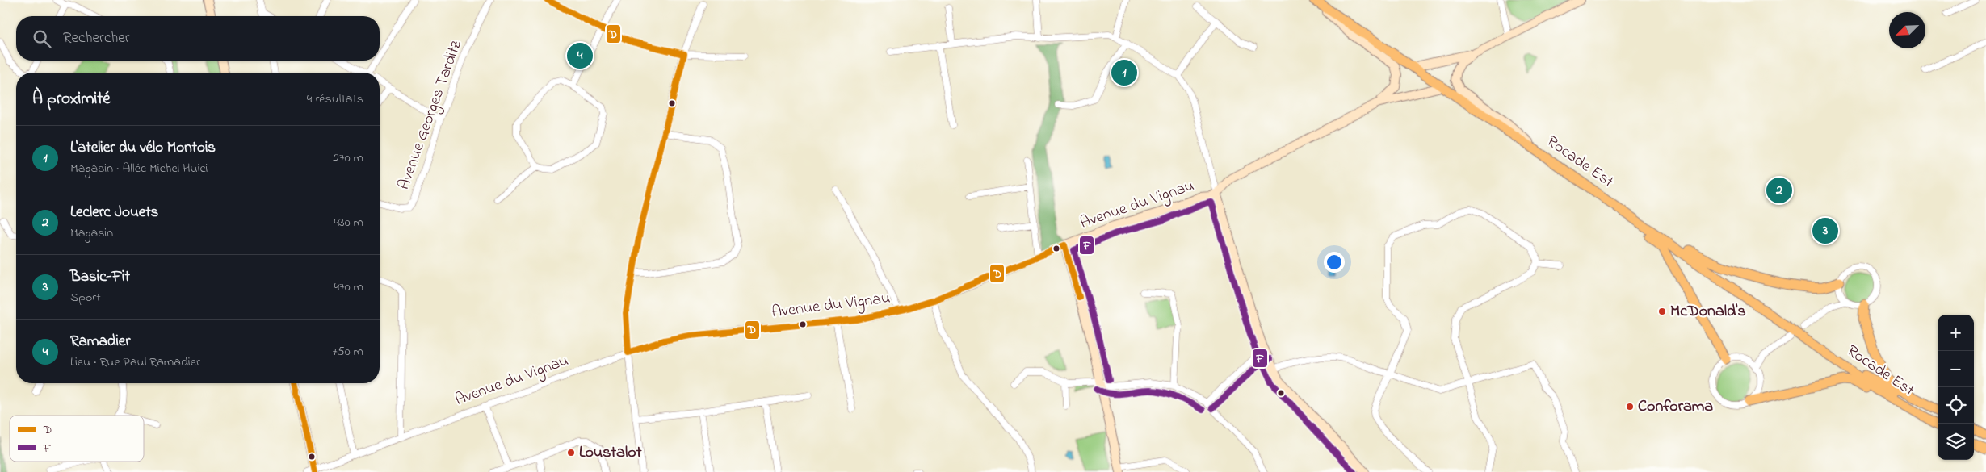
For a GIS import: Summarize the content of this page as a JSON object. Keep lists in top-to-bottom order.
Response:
{
  "streets": {
    "main road": ["Rocade Est"],
    "street": ["Avenue Georges Tarditz", "Avenue du Vignau"]
  },
  "places": ["McDonald's", "Conforama", "Loustalot"],
  "lines": ["transit line D", "transit line F"],
  "legend": ["D", "F"],
  "north": "bottom left",
  "page": {
    "search": "Rechercher",
    "pins": [
      "4",
      "1",
      "2",
      "3"
    ],
    "heading": ["À proximité", "4 résultats"],
    "list": [
      {
        "mark": "1",
        "name": "L'atelier du vélo Montois",
        "note": "Magasin · Allée Michel Huici",
        "value": "270 m"
      },
      {
        "mark": "2",
        "name": "Leclerc Jouets",
        "note": "Magasin",
        "value": "430 m"
      },
      {
        "mark": "3",
        "name": "Basic-Fit",
        "note": "Sport",
        "value": "470 m"
      },
      {
        "mark": "4",
        "name": "Ramadier",
        "note": "Lieu · Rue Paul Ramadier",
        "value": "750 m"
      }
    ],
    "map_buttons": ["+", "−"]
  }
}
